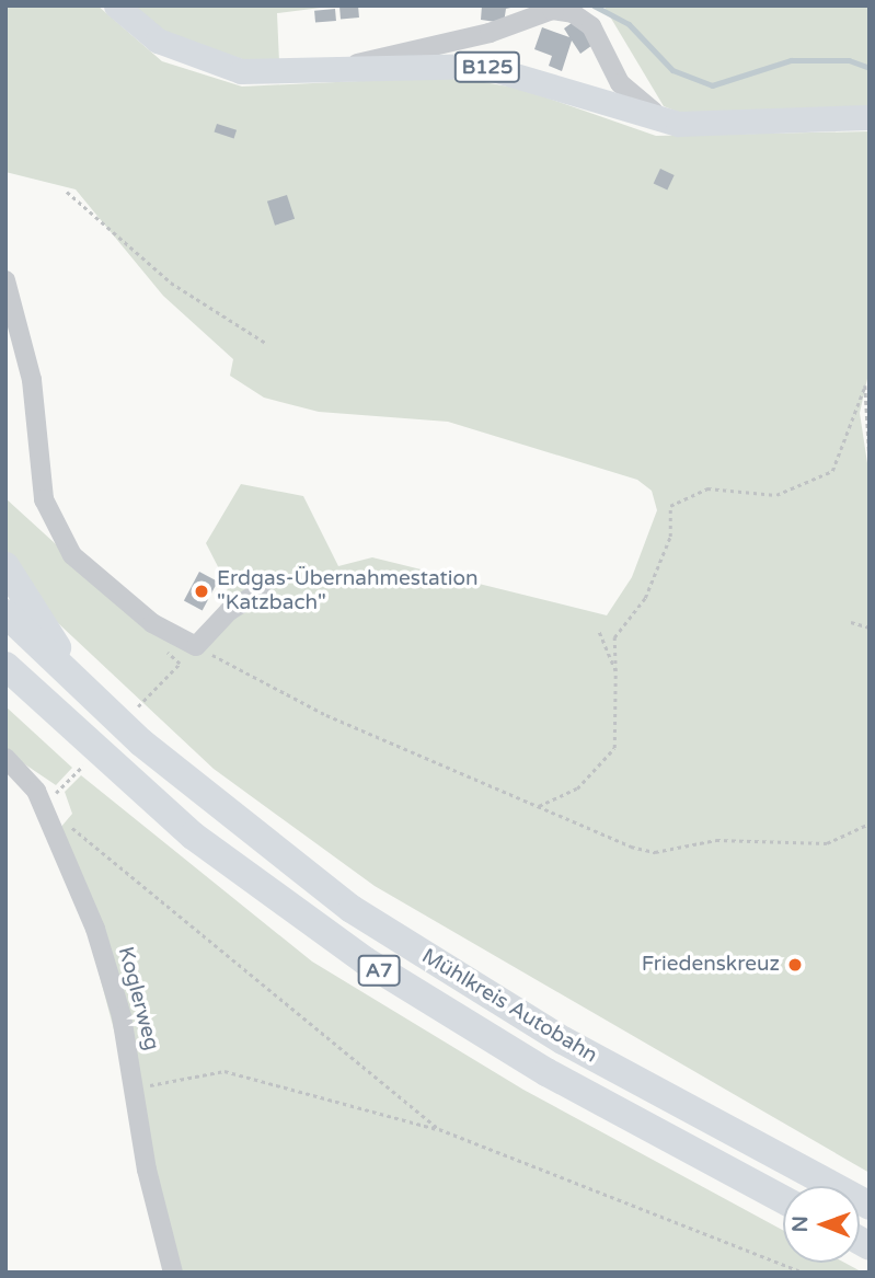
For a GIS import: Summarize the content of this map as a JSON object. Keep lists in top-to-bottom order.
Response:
{
  "streets": {
    "highway": ["A7", "Mühlkreis Autobahn"],
    "main road": ["B125"],
    "street": ["Koglerweg"]
  },
  "places": ["Erdgas-Übernahmestation \"Katzbach\"", "Friedenskreuz"],
  "north": "left"
}
